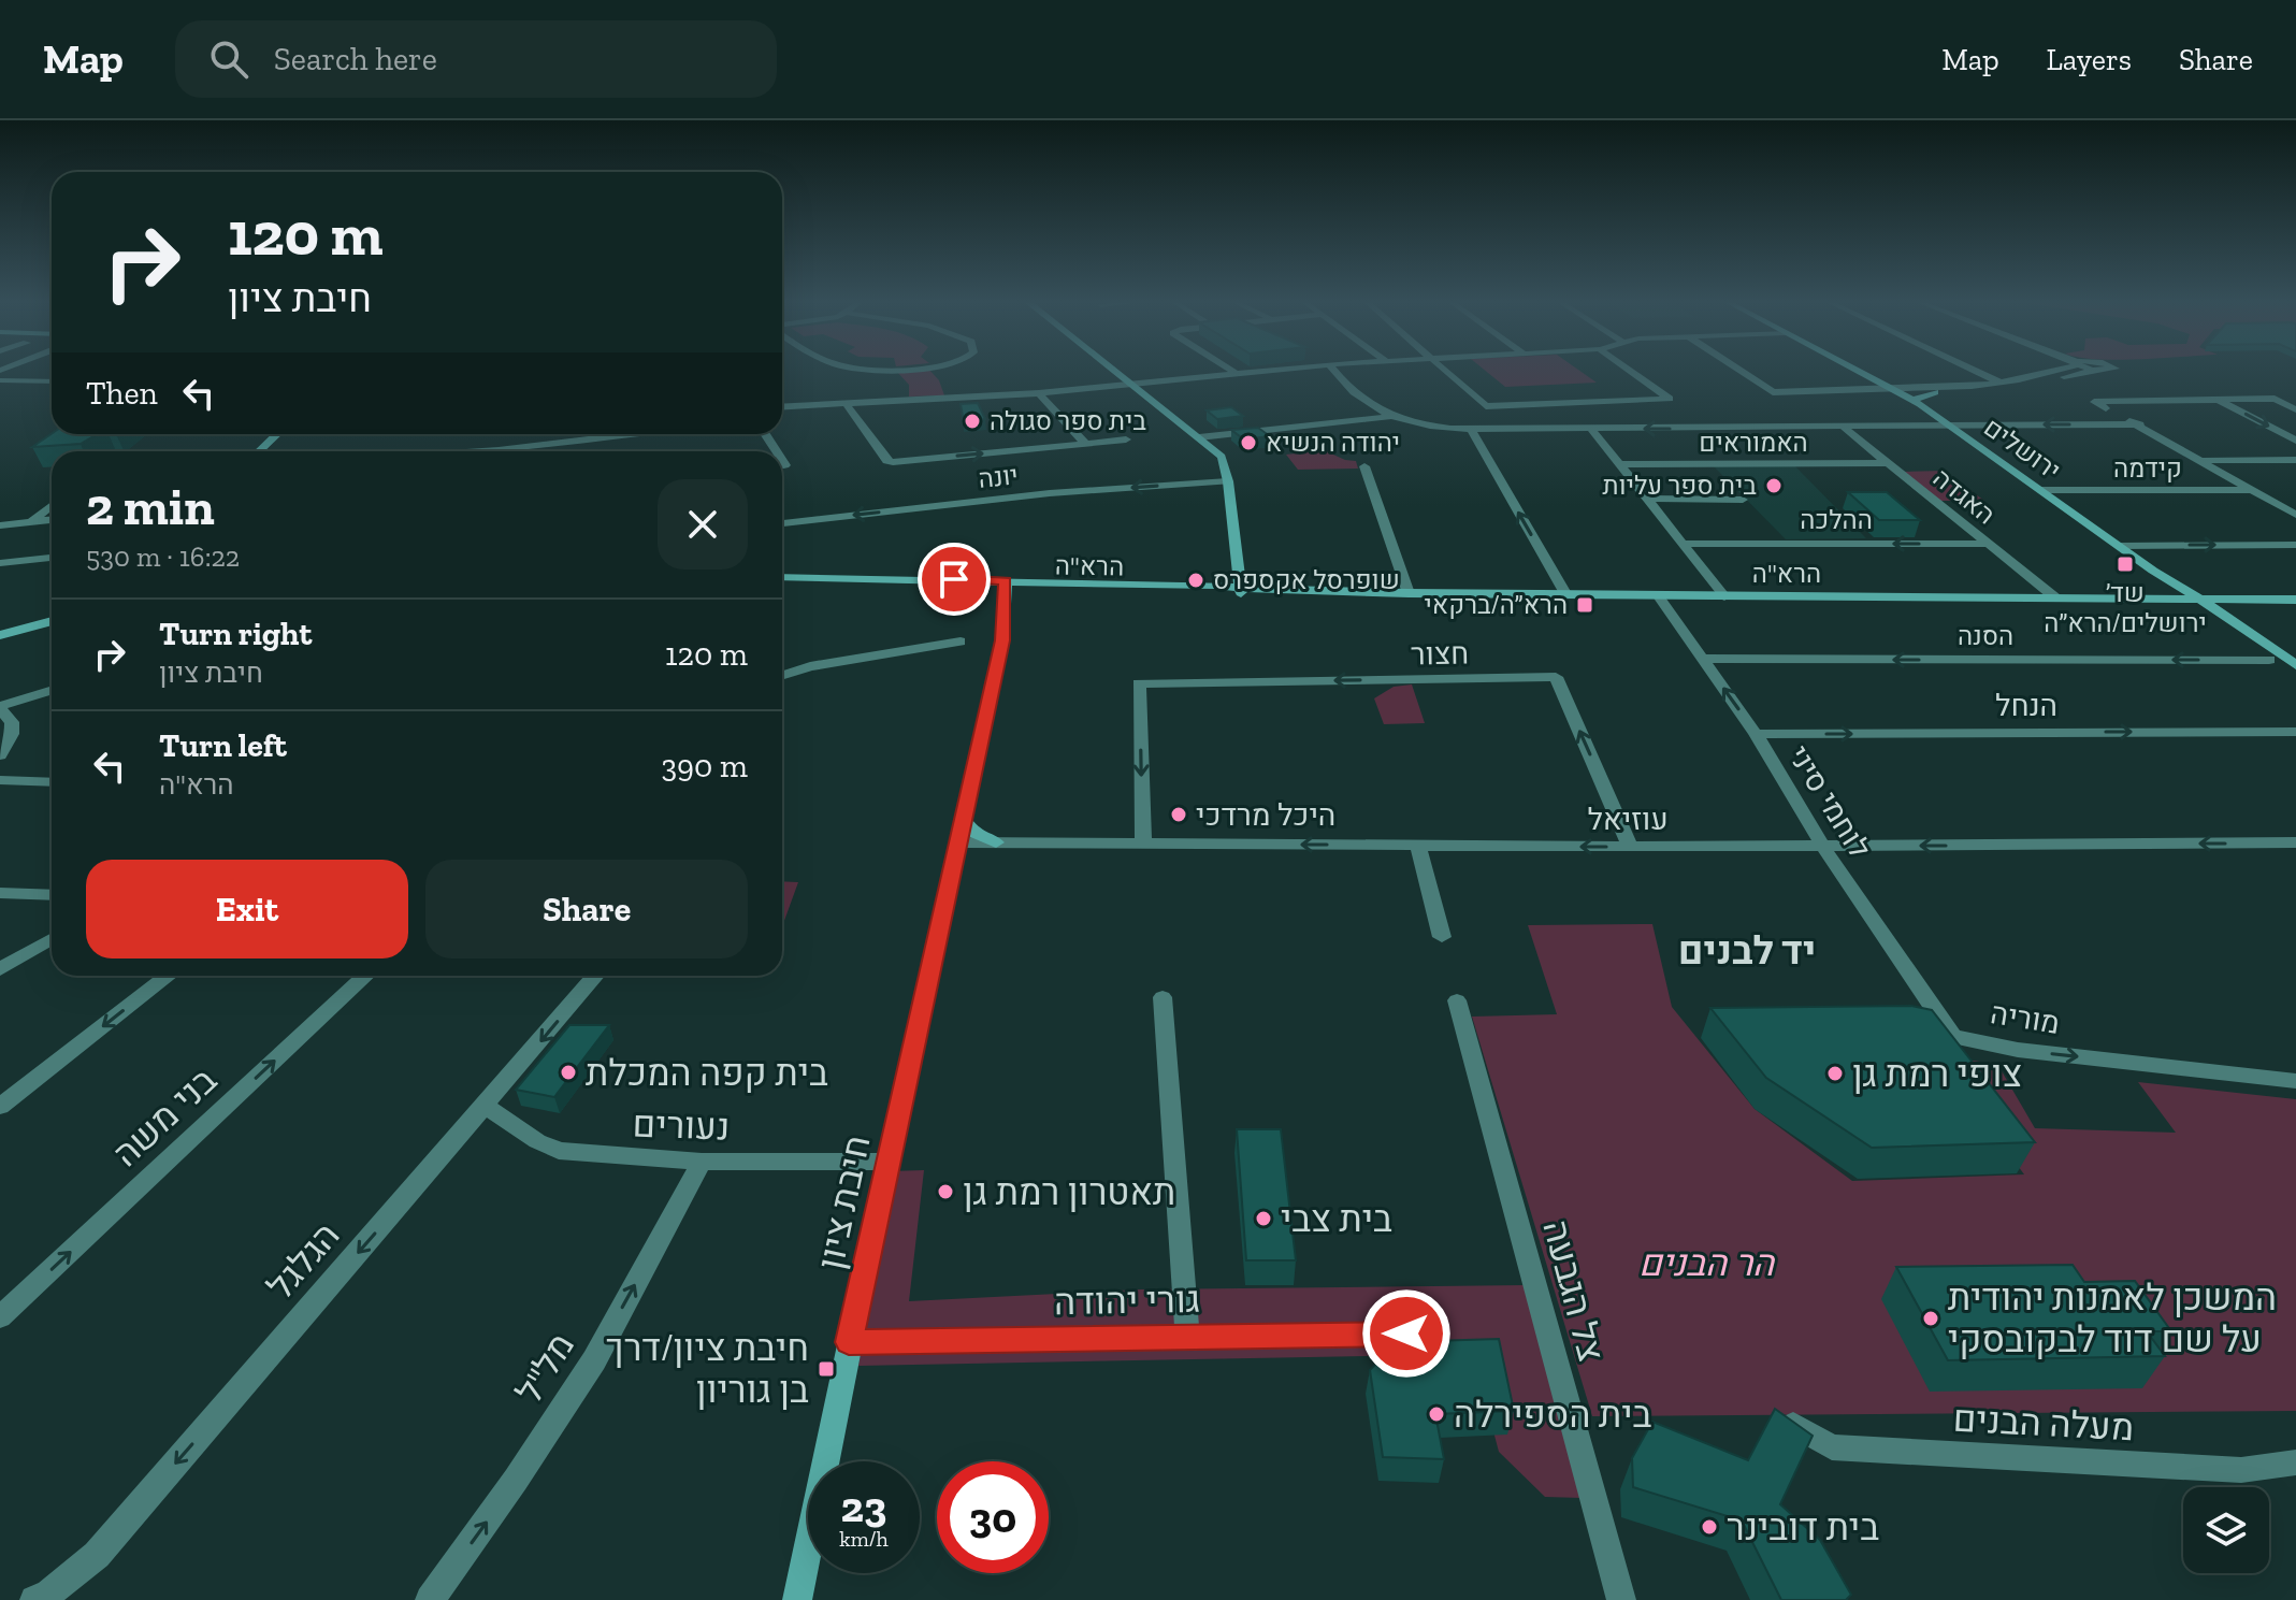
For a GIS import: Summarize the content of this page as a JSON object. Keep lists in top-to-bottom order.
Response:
{
  "streets": {
    "street": [
      "האמוראים",
      "ירושלים",
      "קידמה",
      "יונה",
      "האגדה",
      "ההלכה",
      "הרא\"ה",
      "הסנה",
      "חצור",
      "הנחל",
      "לוחמי סיני",
      "עוזיאל",
      "מוריה",
      "בני משה",
      "נעורים",
      "חיבת ציון",
      "הגלגל",
      "צל הגבעה",
      "גורי יהודה",
      "מל\"ל",
      "מעלה הבנים"
    ]
  },
  "crossings": [
    ["האמוראים", "האגדה"],
    ["ירושלים", "קידמה"],
    ["האגדה", "ההלכה"],
    ["האגדה", "הרא\"ה"],
    ["הרא\"ה", "לוחמי סיני"],
    ["הרא\"ה", "חיבת ציון"],
    ["הסנה", "לוחמי סיני"],
    ["חצור", "עוזיאל"],
    ["הנחל", "לוחמי סיני"],
    ["לוחמי סיני", "עוזיאל"],
    ["לוחמי סיני", "מוריה"],
    ["עוזיאל", "חיבת ציון"],
    ["נעורים", "חיבת ציון"],
    ["נעורים", "הגלגל"],
    ["נעורים", "מל\"ל"],
    ["חיבת ציון", "גורי יהודה"]
  ],
  "one_way": [
    "הסנה",
    "הנחל",
    "עוזיאל",
    "מוריה",
    "הגלגל",
    "מל\"ל"
  ],
  "districts": ["יד לבנים"],
  "parks": ["הר הבנים"],
  "places": {
    "other": [
      "בית ספר סגולה",
      "יהודה הנשיא",
      "בית ספר עליות",
      "שופרסל אקספרס",
      "היכל מרדכי",
      "בית קפה המכלת",
      "צופי רמת גן",
      "תאטרון רמת גן",
      "בית צבי",
      "המשכן לאמנות יהודית על שם דוד לבקובסקי",
      "בית הספירלה",
      "בית דובינר"
    ],
    "transit": ["שד׳ ירושלים/הרא״ה", "הרא״ה/ברקאי", "חיבת ציון/דרך בן גוריון"]
  },
  "page": {
    "header": "Map",
    "search": "Search here",
    "nav": ["Map", "Layers", "Share"],
    "turn": ["120 m", "חיבת ציון"],
    "then": "Then",
    "heading": ["2 min", "530 m · 16:22"],
    "list": [
      {
        "name": "Turn right",
        "note": "חיבת ציון",
        "value": "120 m"
      },
      {
        "name": "Turn left",
        "note": "הרא\"ה",
        "value": "390 m"
      }
    ],
    "buttons": ["Exit", "Share"],
    "speed": "23 km/h",
    "limit": "30"
  }
}
